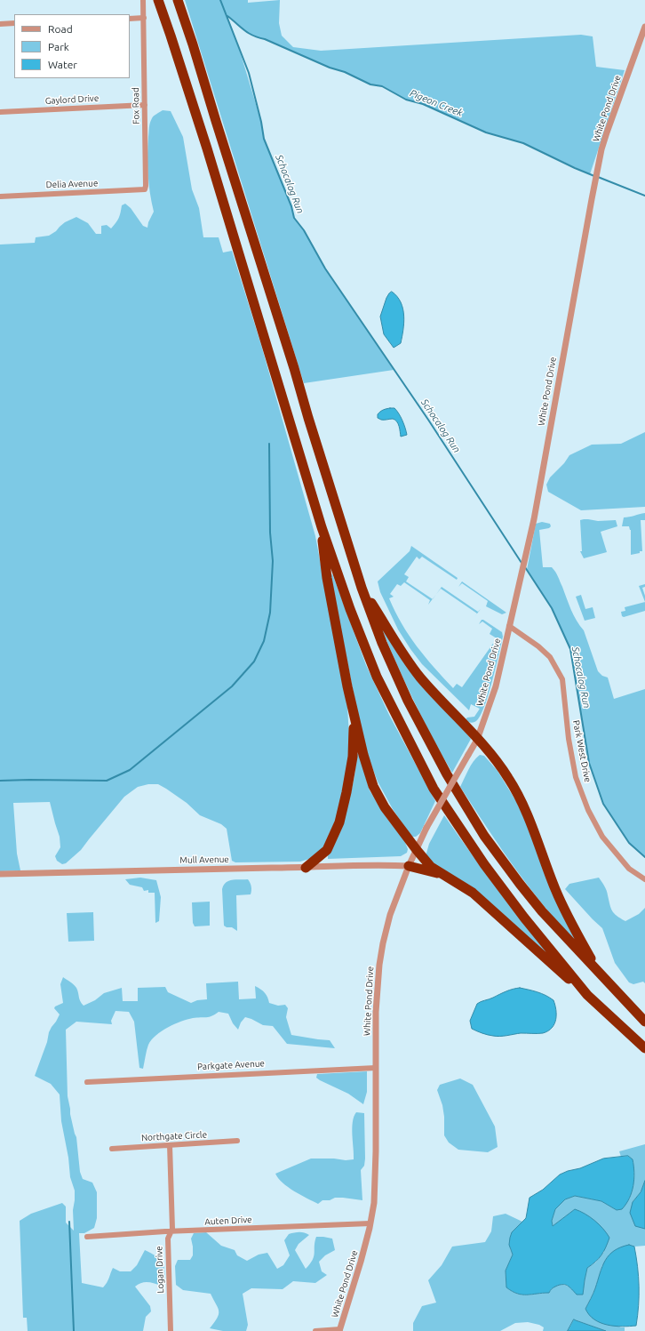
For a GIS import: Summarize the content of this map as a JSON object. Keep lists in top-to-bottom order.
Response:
{
  "streets": {
    "street": [
      "Gaylord Drive",
      "Fox Road",
      "White Pond Drive",
      "Delia Avenue",
      "Park West Drive",
      "Mull Avenue",
      "Parkgate Avenue",
      "Northgate Circle",
      "Auten Drive",
      "Logan Drive"
    ]
  },
  "crossings": [
    ["Gaylord Drive", "Fox Road"],
    ["Fox Road", "Delia Avenue"],
    ["White Pond Drive", "Park West Drive"],
    ["White Pond Drive", "Mull Avenue"],
    ["White Pond Drive", "Parkgate Avenue"],
    ["White Pond Drive", "Auten Drive"],
    ["Northgate Circle", "Logan Drive"],
    ["Auten Drive", "Logan Drive"]
  ],
  "water": ["Pigeon Creek", "Schocalog Run"],
  "legend": ["Road", "Park", "Water"]
}
